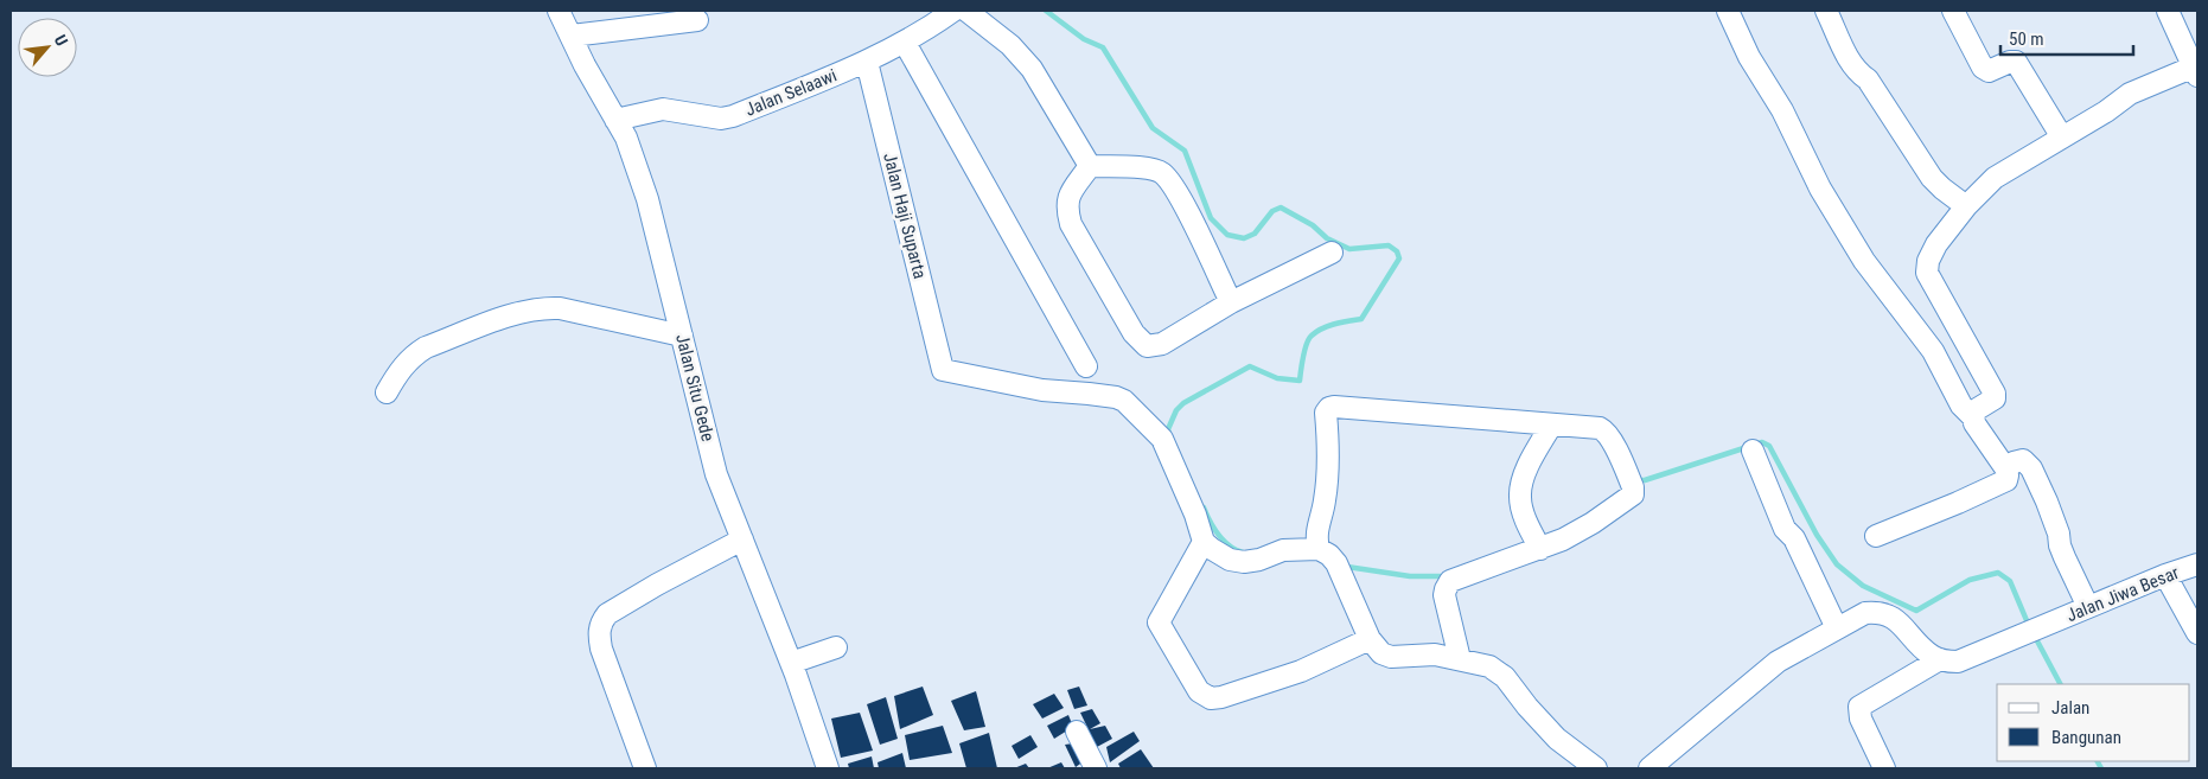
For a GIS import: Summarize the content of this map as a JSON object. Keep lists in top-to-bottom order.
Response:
{
  "streets": {
    "street": [
      "Jalan Selaawi",
      "Jalan Haji Suparta",
      "Jalan Situ Gede",
      "Jalan Jiwa Besar"
    ]
  },
  "crossings": [
    ["Jalan Selaawi", "Jalan Haji Suparta"],
    ["Jalan Selaawi", "Jalan Situ Gede"]
  ],
  "legend": ["Jalan", "Bangunan"],
  "scale_bar": "50 m",
  "north": "top right"
}
